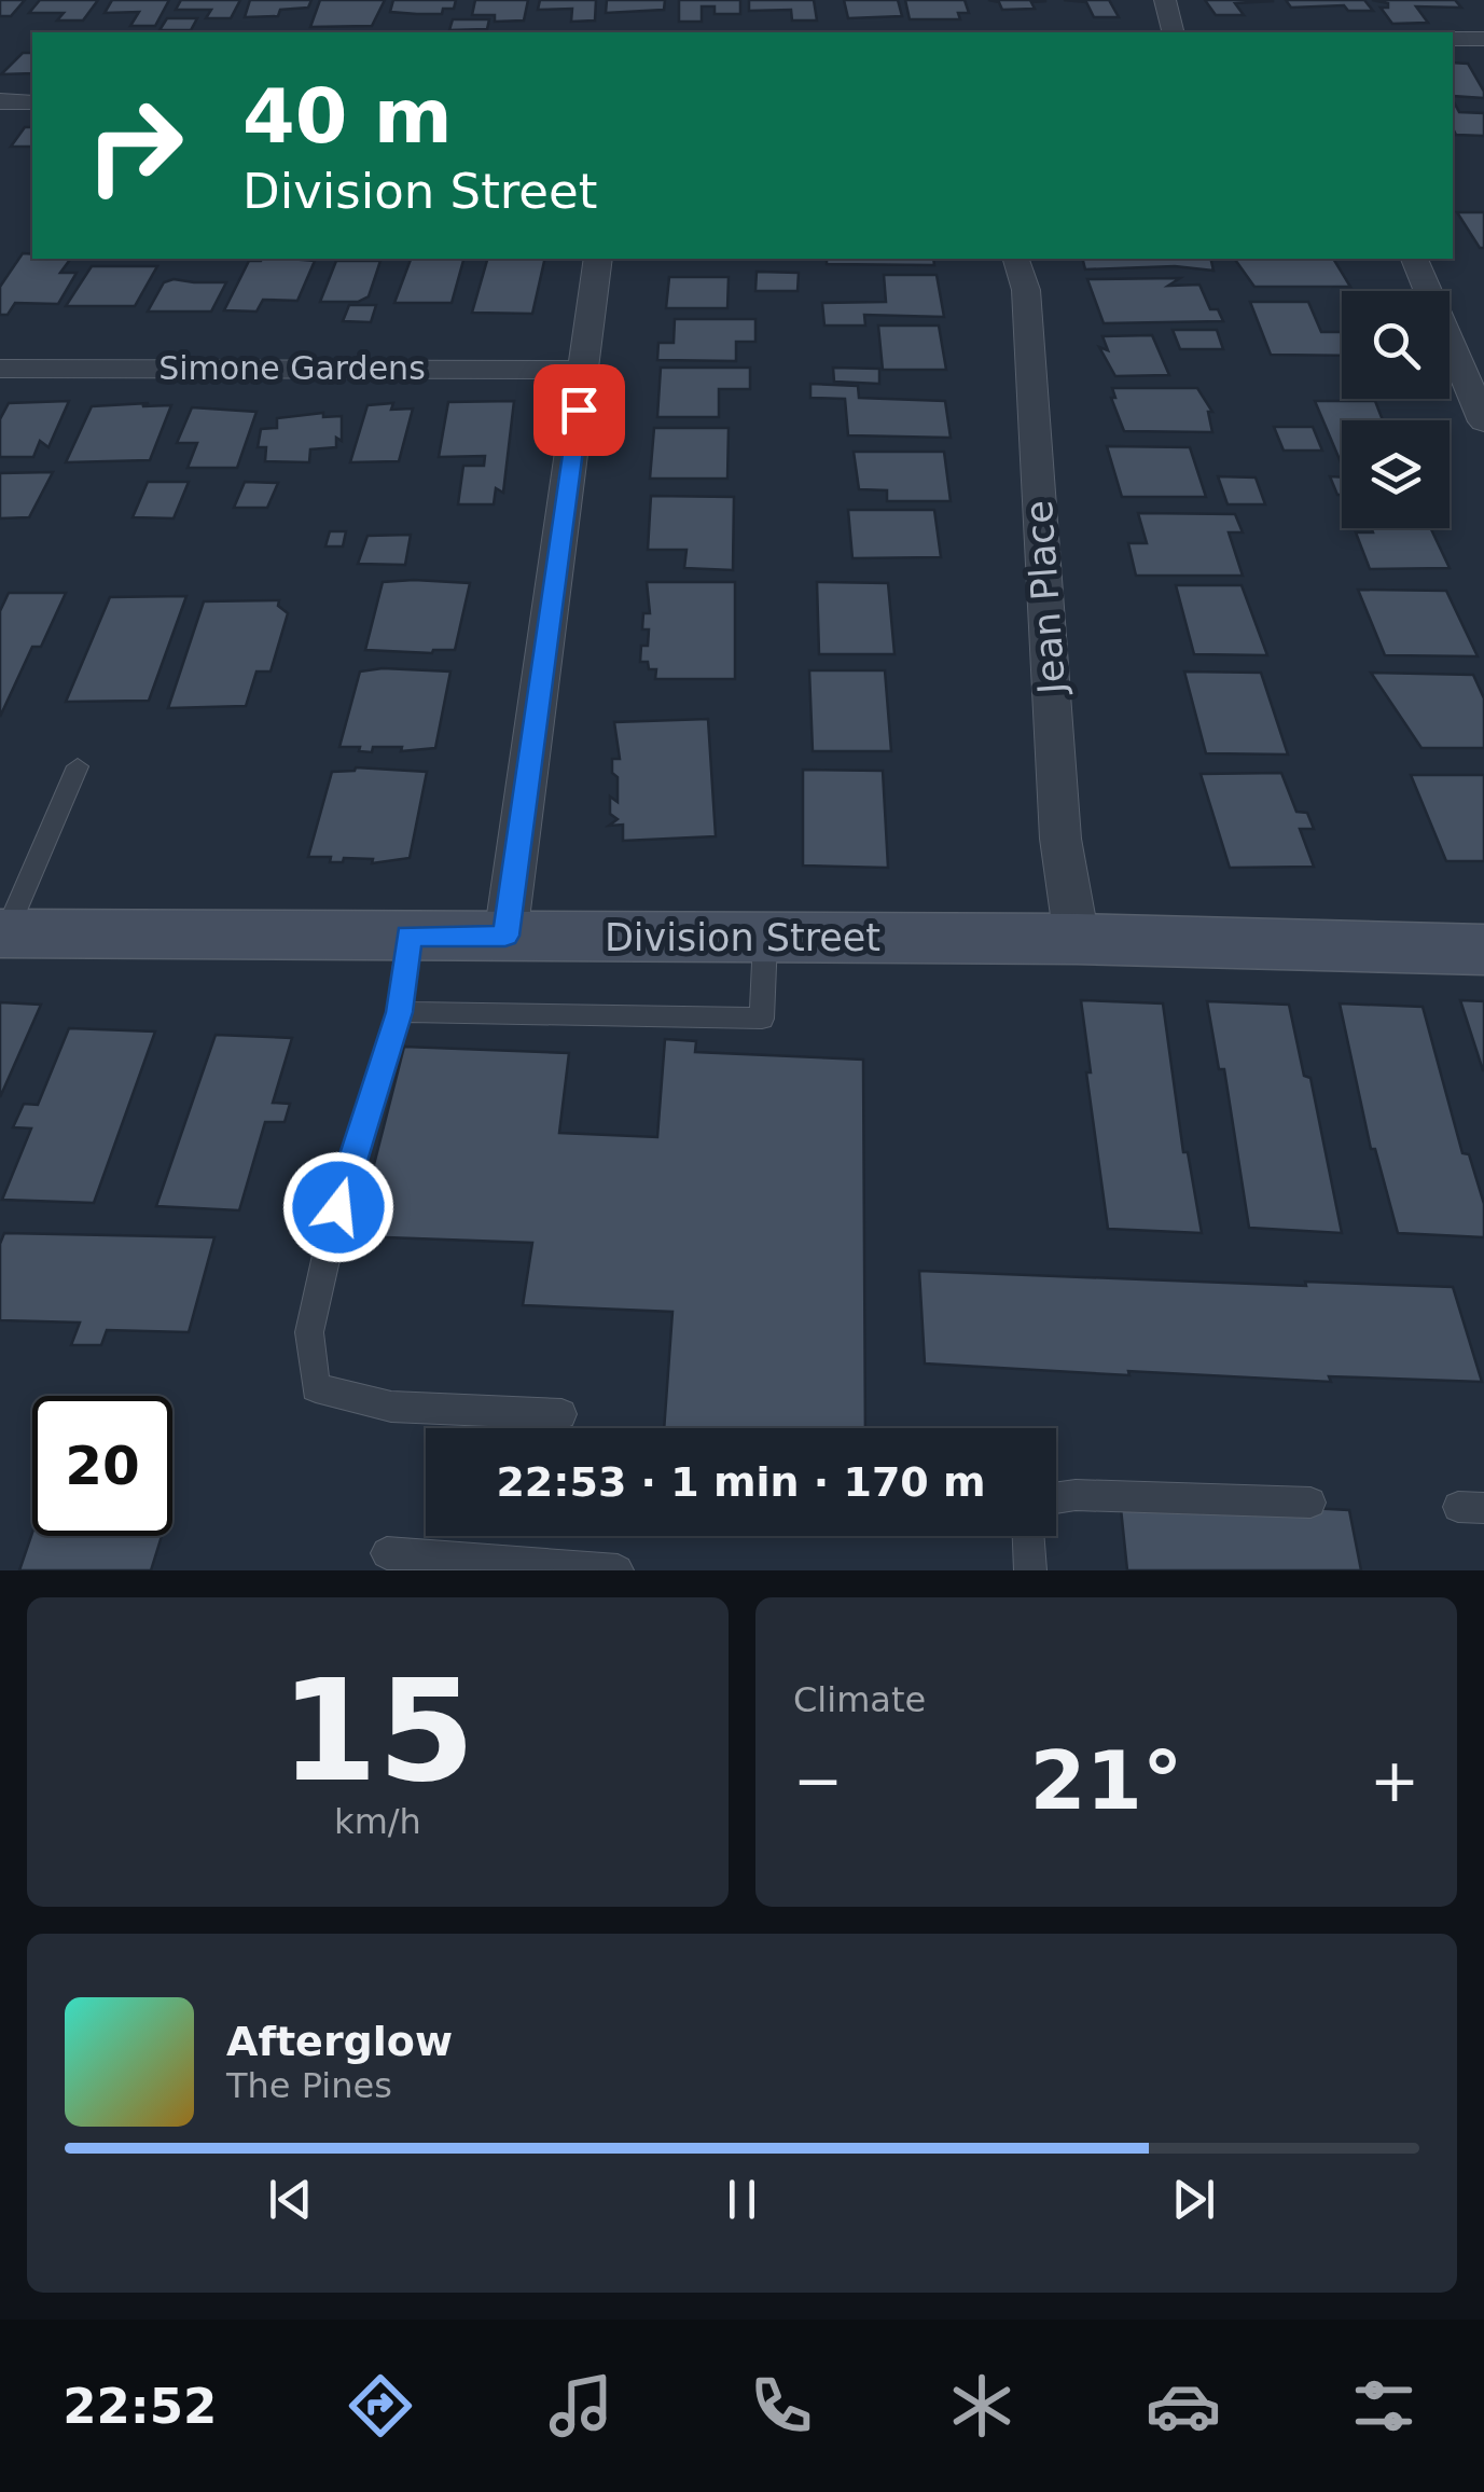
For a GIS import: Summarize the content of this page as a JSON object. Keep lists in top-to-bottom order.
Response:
{
  "streets": {
    "street": ["Simone Gardens", "Jean Place", "Division Street"]
  },
  "crossings": [
    ["Jean Place", "Division Street"]
  ],
  "page": {
    "turn": ["40 m", "Division Street"],
    "limit": "20",
    "trip": "22:53 · 1 min · 170 m",
    "tile": [
      ["15", "km/h"],
      "Climate"
    ],
    "heat": ["−", "21°", "+"],
    "song": ["Afterglow", "The Pines"],
    "tabs": "22:52"
  }
}
